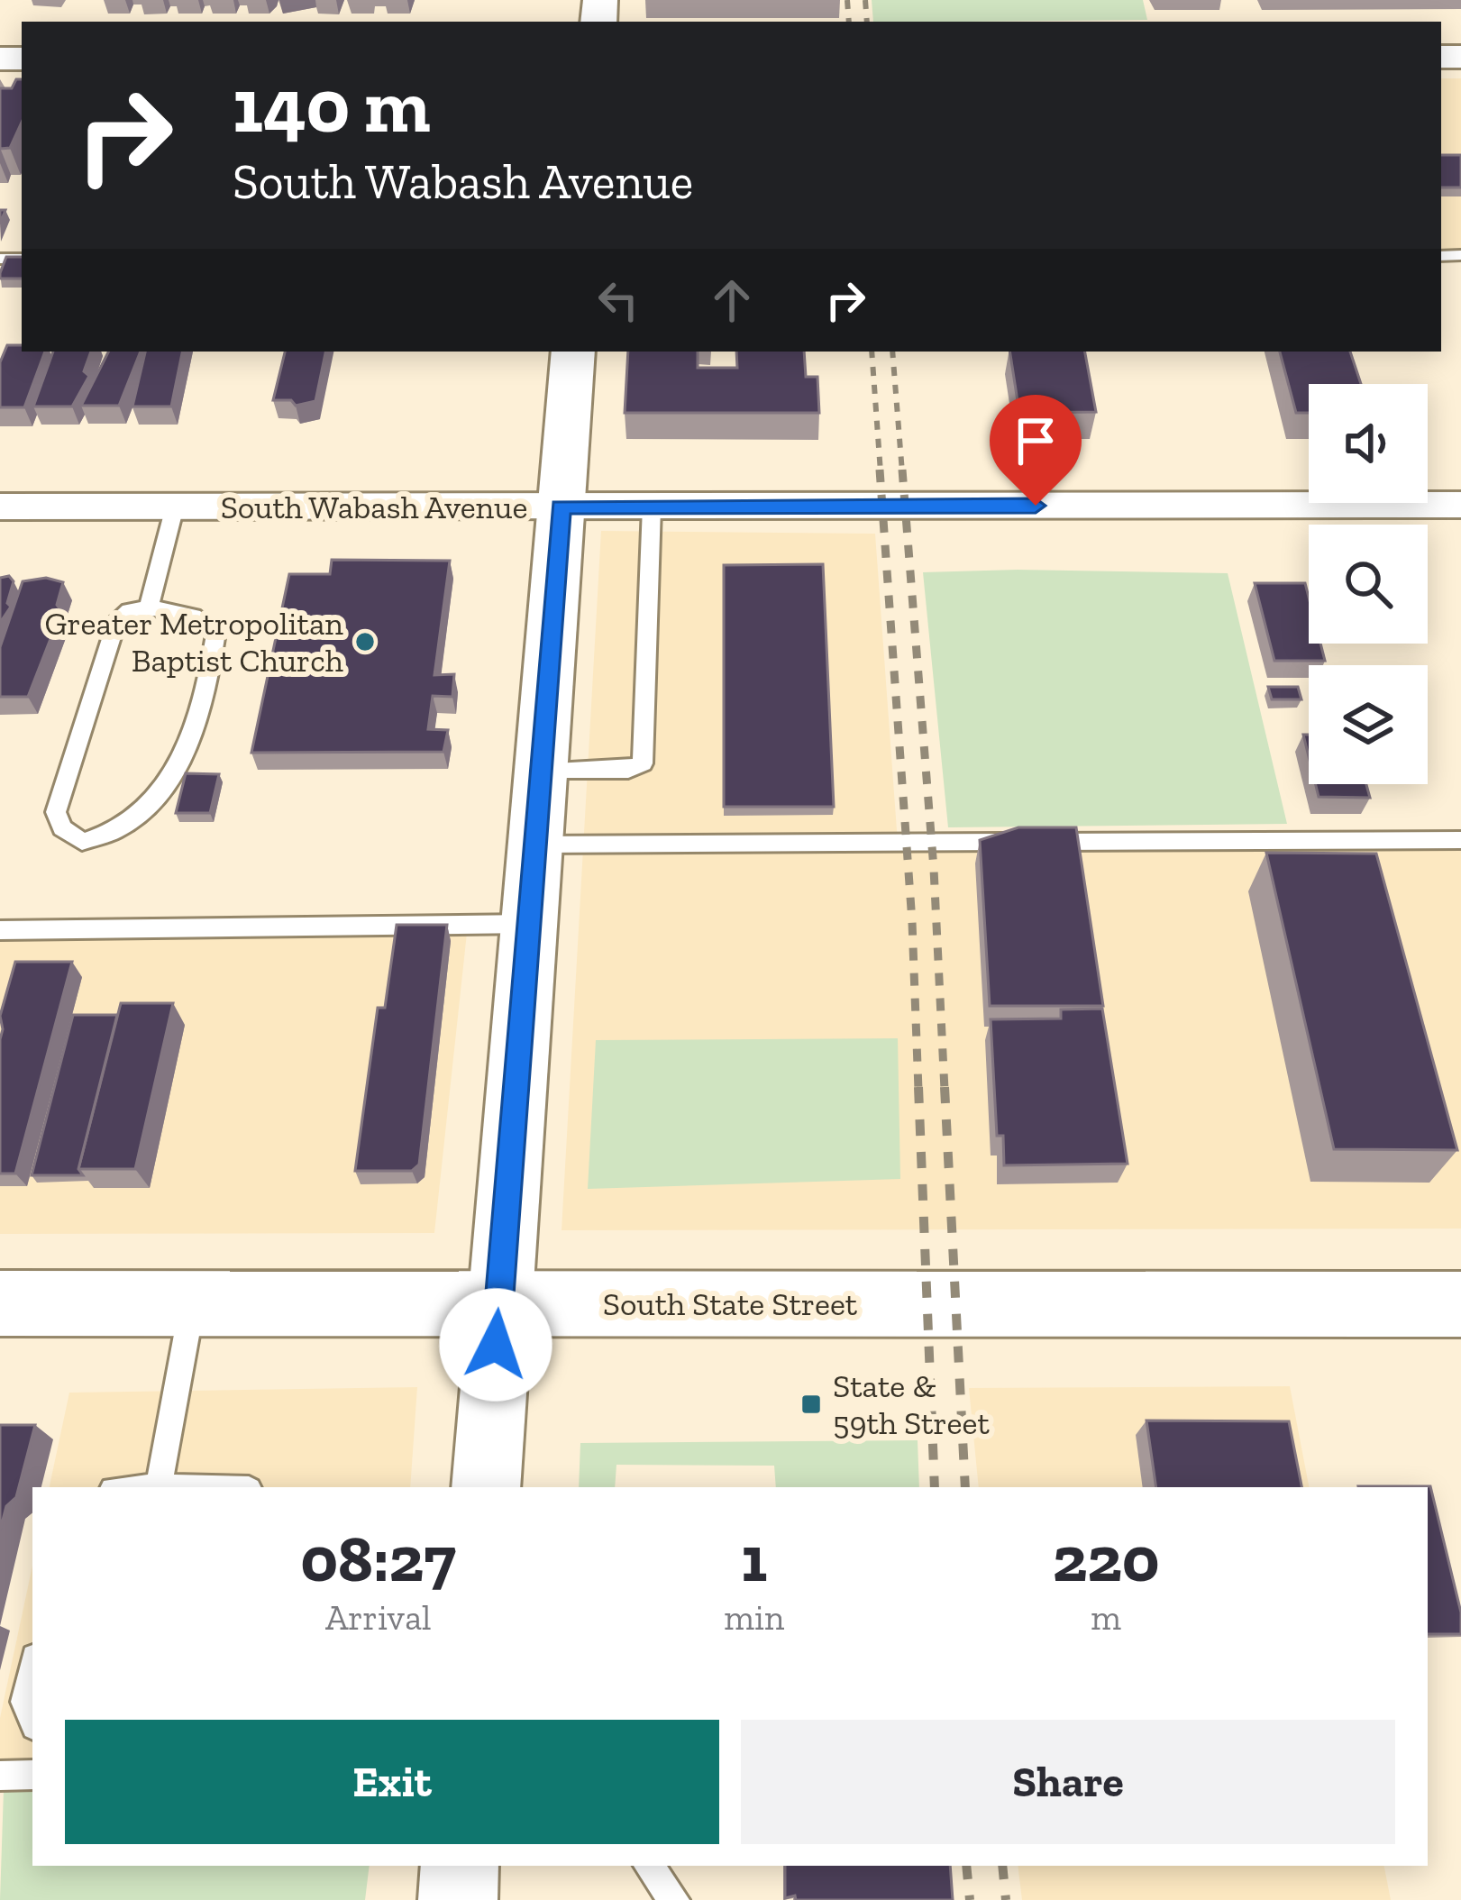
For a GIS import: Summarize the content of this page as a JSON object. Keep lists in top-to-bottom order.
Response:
{
  "streets": {
    "main road": ["South State Street"],
    "street": ["South Wabash Avenue"]
  },
  "places": {
    "other": ["Greater Metropolitan Baptist Church"],
    "transit": ["State & 59th Street"]
  },
  "page": {
    "turn": ["140 m", "South Wabash Avenue"],
    "eta": [
      "08:27",
      "Arrival",
      "1",
      "min",
      "220",
      "m"
    ],
    "buttons": ["Exit", "Share"]
  }
}
